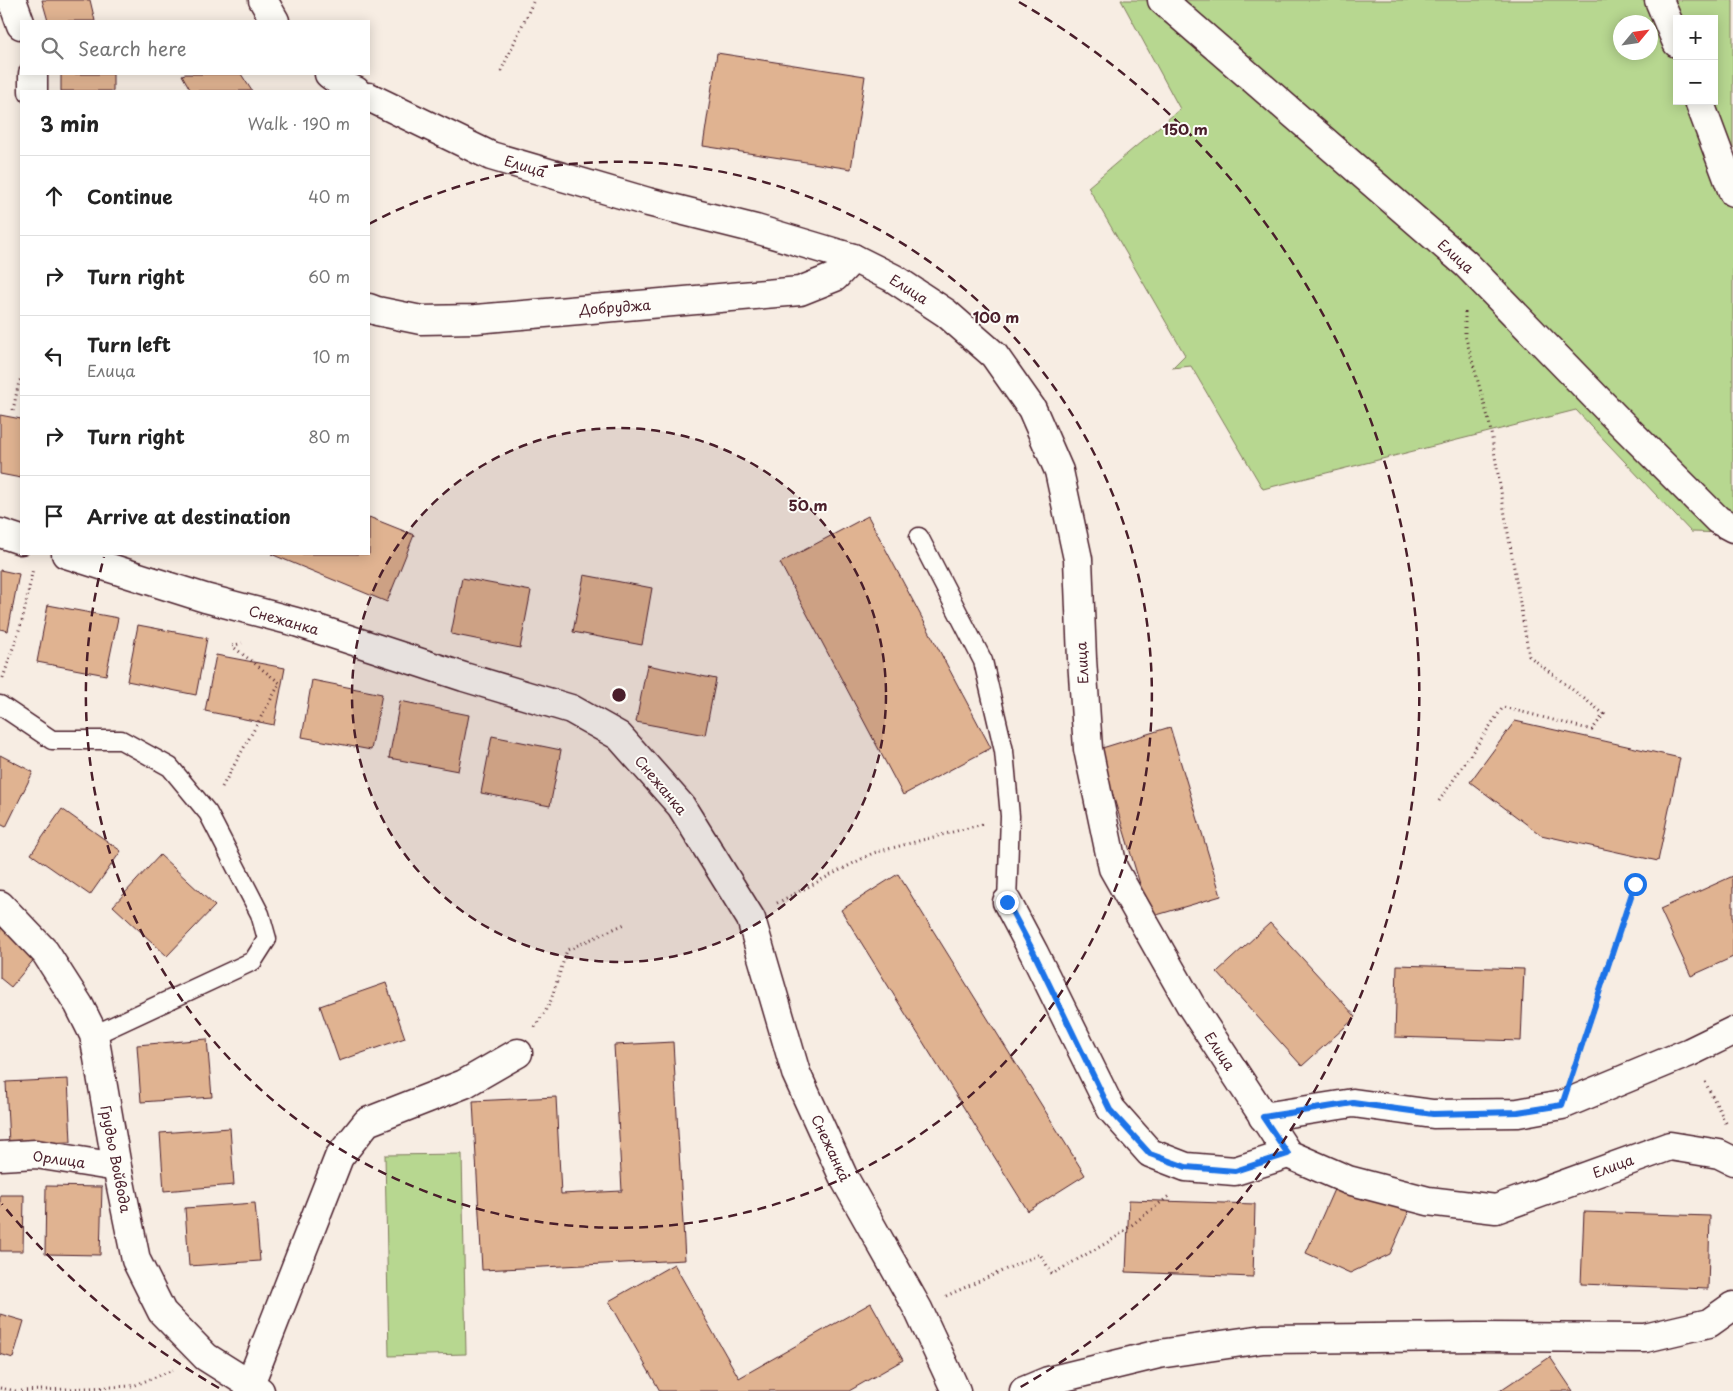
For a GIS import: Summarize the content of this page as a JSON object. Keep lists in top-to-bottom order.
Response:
{
  "streets": {
    "street": [
      "Елица",
      "Добруджа",
      "Снежанка",
      "Орлица",
      "Грудьо Войвода"
    ]
  },
  "crossings": [
    ["Елица", "Добруджа"],
    ["Орлица", "Грудьо Войвода"]
  ],
  "north": "top right",
  "page": {
    "map_buttons": ["+", "−"],
    "search": "Search here",
    "heading": ["3 min", "Walk · 190 m"],
    "list": [
      ["Continue", "40 m"],
      ["Turn right", "60 m"],
      ["Turn left", "Елица", "10 m"],
      ["Turn right", "80 m"],
      "Arrive at destination"
    ]
  },
  "rings": ["150 m", "100 m", "50 m"]
}
